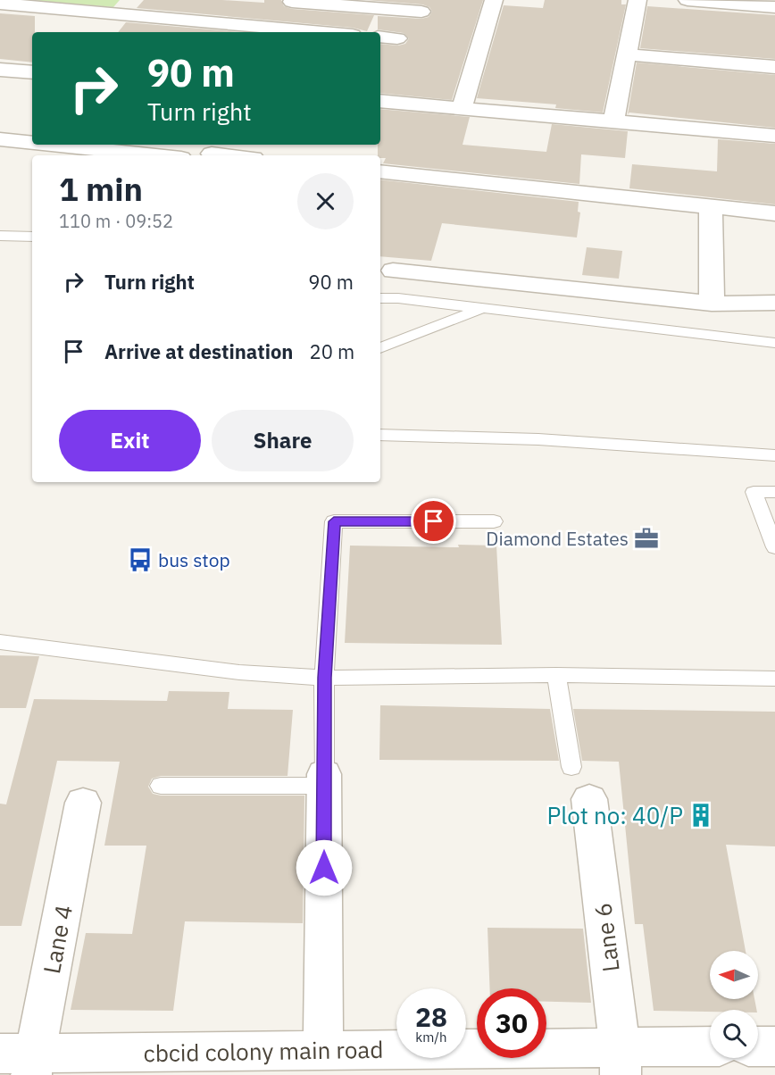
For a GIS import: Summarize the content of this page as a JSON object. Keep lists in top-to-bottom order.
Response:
{
  "streets": {
    "street": ["Lane 6", "Lane 4", "cbcid colony main road"]
  },
  "crossings": [
    ["Lane 6", "cbcid colony main road"],
    ["Lane 4", "cbcid colony main road"]
  ],
  "places": {
    "office": ["Diamond Estates"],
    "bus stop": ["bus stop"],
    "building": ["Plot no: 40/P"]
  },
  "north": "left",
  "page": {
    "turn": ["90 m", "Turn right"],
    "heading": ["1 min", "110 m · 09:52"],
    "list": [
      {
        "name": "Turn right",
        "value": "90 m"
      },
      {
        "name": "Arrive at destination",
        "value": "20 m"
      }
    ],
    "buttons": ["Exit", "Share"],
    "speed": "28 km/h",
    "limit": "30"
  }
}
